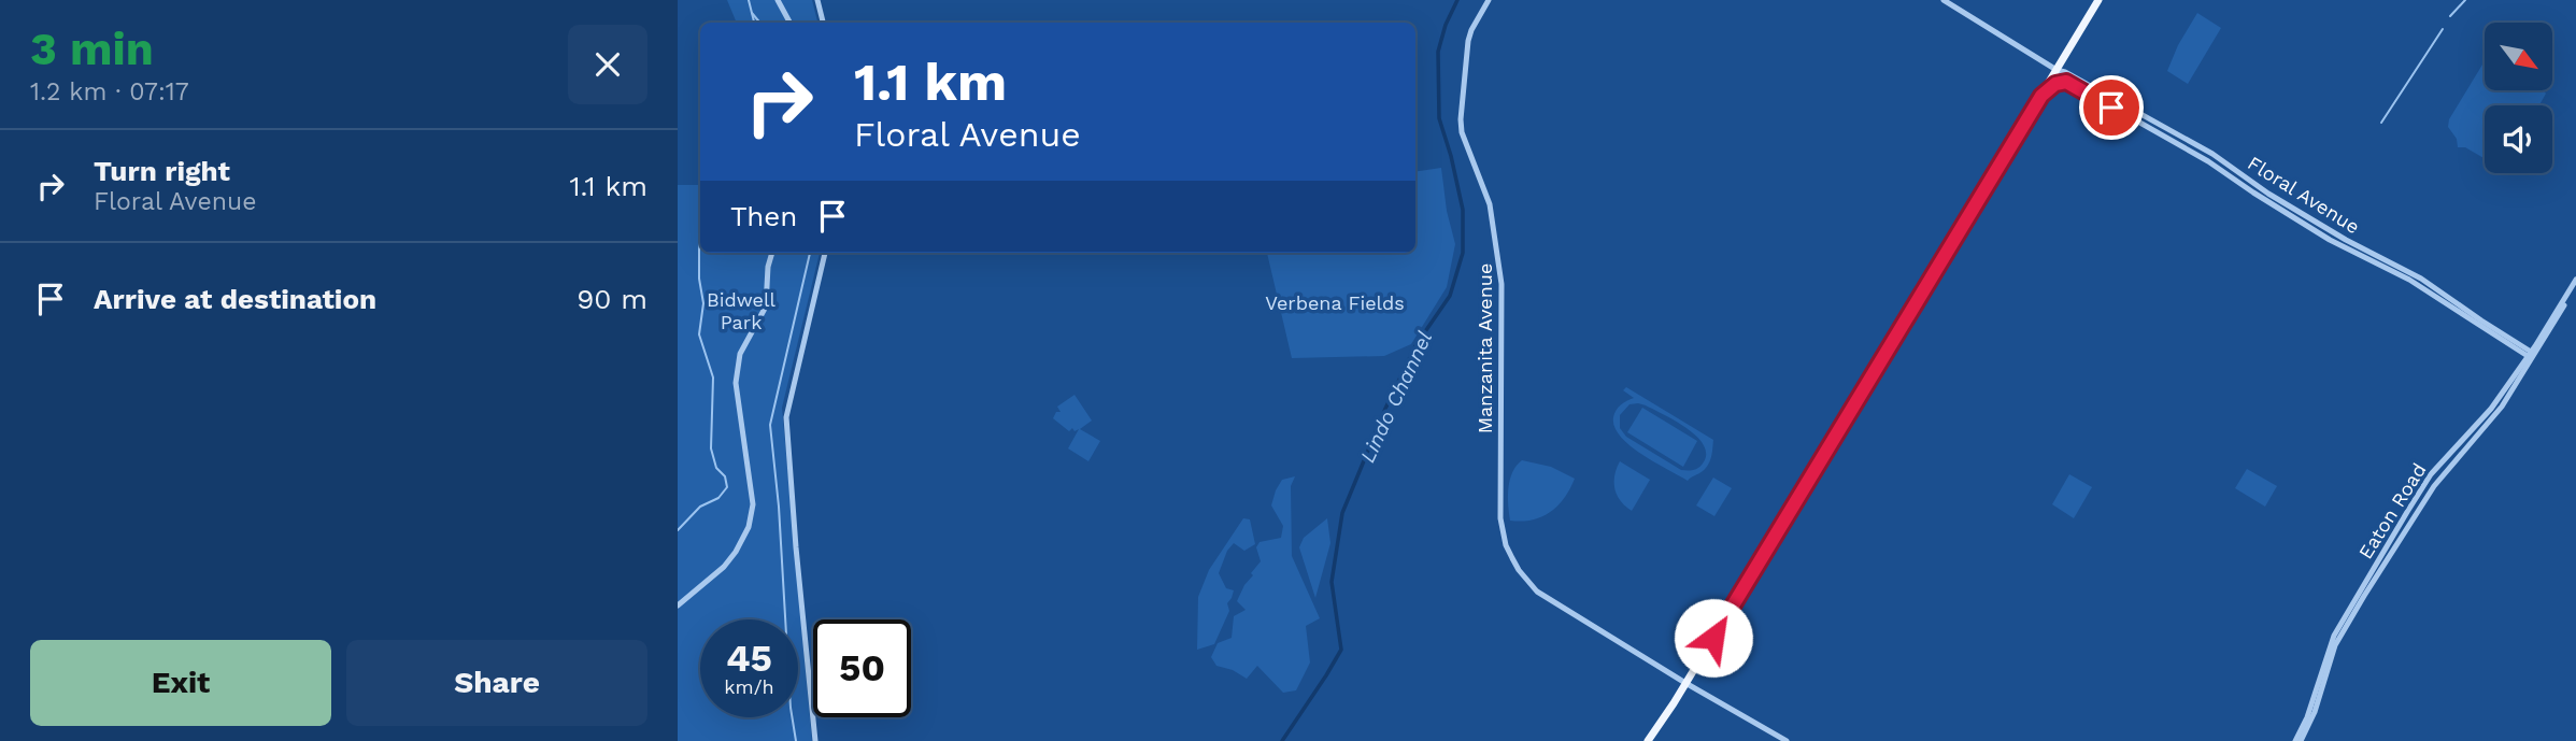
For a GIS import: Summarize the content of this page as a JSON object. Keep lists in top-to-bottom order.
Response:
{
  "streets": {
    "street": ["Floral Avenue", "Manzanita Avenue", "Eaton Road"]
  },
  "crossings": [
    ["Floral Avenue", "Eaton Road"]
  ],
  "water": ["Lindo Channel"],
  "parks": ["Bidwell Park", "Verbena Fields"],
  "north": "bottom right",
  "page": {
    "heading": ["3 min", "1.2 km · 07:17"],
    "turn": ["1.1 km", "Floral Avenue"],
    "list": [
      {
        "name": "Turn right",
        "note": "Floral Avenue",
        "value": "1.1 km"
      },
      {
        "name": "Arrive at destination",
        "value": "90 m"
      }
    ],
    "then": "Then",
    "speed": "45 km/h",
    "limit": "50",
    "buttons": ["Exit", "Share"]
  }
}
